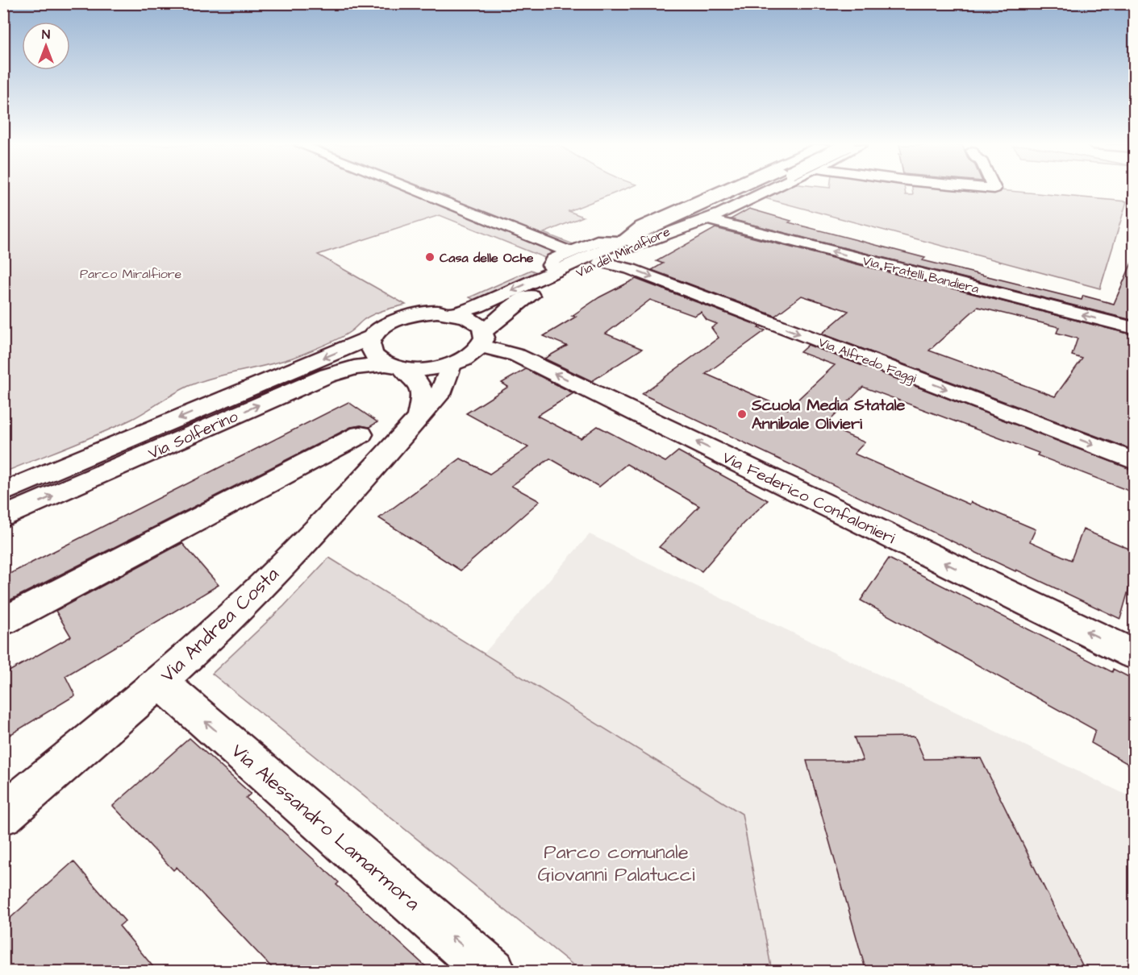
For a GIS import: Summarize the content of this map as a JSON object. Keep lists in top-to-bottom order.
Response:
{
  "streets": {
    "street": [
      "Via del Miralfiore",
      "Via Fratelli Bandiera",
      "Via Alfredo Faggi",
      "Via Solferino",
      "Via Federico Confalonieri",
      "Via Andrea Costa",
      "Via Alessandro Lamarmora"
    ]
  },
  "crossings": [
    ["Via del Miralfiore", "Via Alfredo Faggi"],
    ["Via del Miralfiore", "Via Solferino"],
    ["Via del Miralfiore", "Via Federico Confalonieri"],
    ["Via del Miralfiore", "Via Andrea Costa"],
    ["Via Solferino", "Via Andrea Costa"],
    ["Via Andrea Costa", "Via Alessandro Lamarmora"]
  ],
  "one_way": [
    "Via Fratelli Bandiera",
    "Via Alfredo Faggi",
    "Via Federico Confalonieri",
    "Via Alessandro Lamarmora"
  ],
  "parks": ["Parco Miralfiore", "Parco comunale Giovanni Palatucci"],
  "places": ["Casa delle Oche", "Scuola Media Statale Annibale Olivieri"],
  "north": "top"
}
